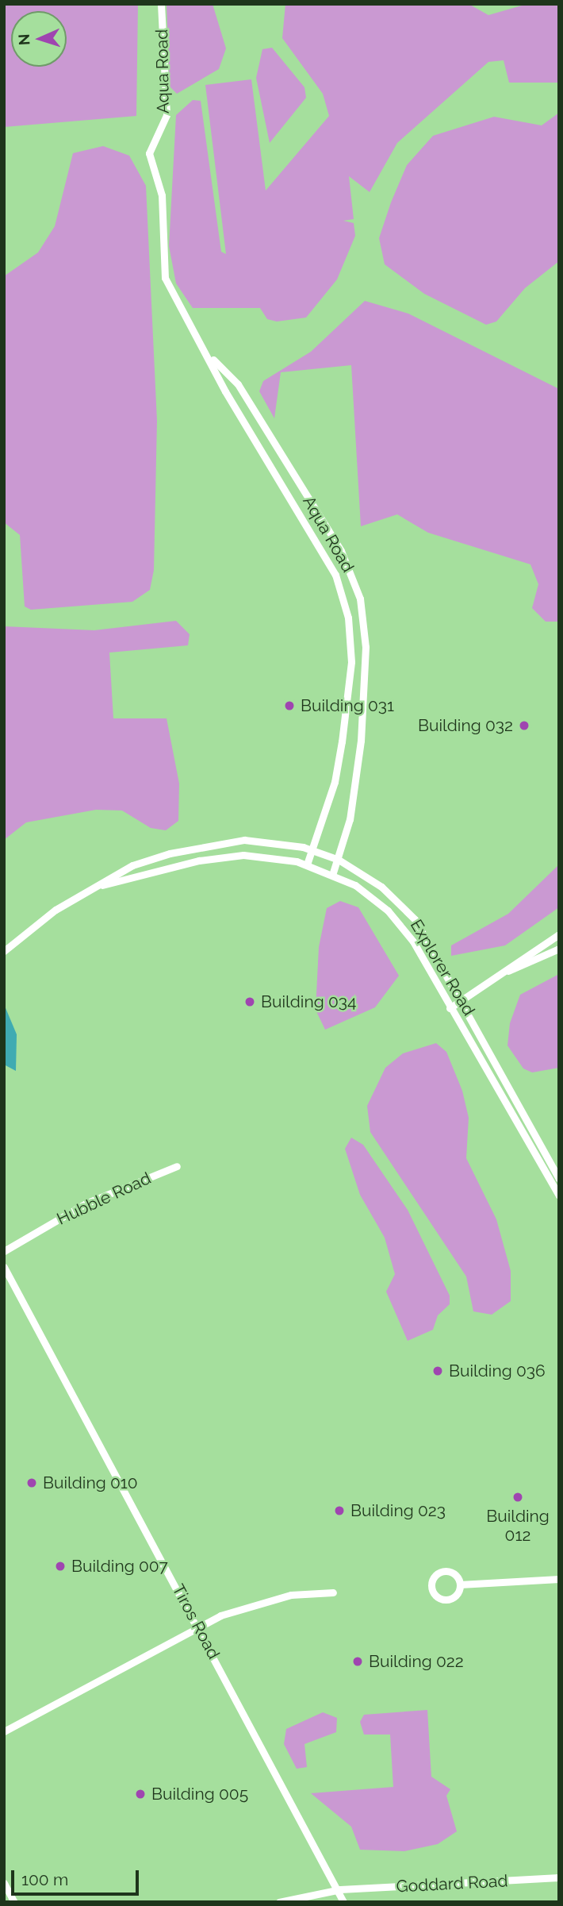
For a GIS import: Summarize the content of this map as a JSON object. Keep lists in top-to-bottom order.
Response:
{
  "streets": {
    "street": [
      "Aqua Road",
      "Explorer Road",
      "Hubble Road",
      "Tiros Road",
      "Goddard Road"
    ]
  },
  "crossings": [
    ["Aqua Road", "Explorer Road"],
    ["Tiros Road", "Goddard Road"]
  ],
  "places": [
    "Building 031",
    "Building 032",
    "Building 034",
    "Building 036",
    "Building 010",
    "Building 012",
    "Building 023",
    "Building 007",
    "Building 022",
    "Building 005"
  ],
  "scale_bar": "100 m",
  "north": "left"
}
